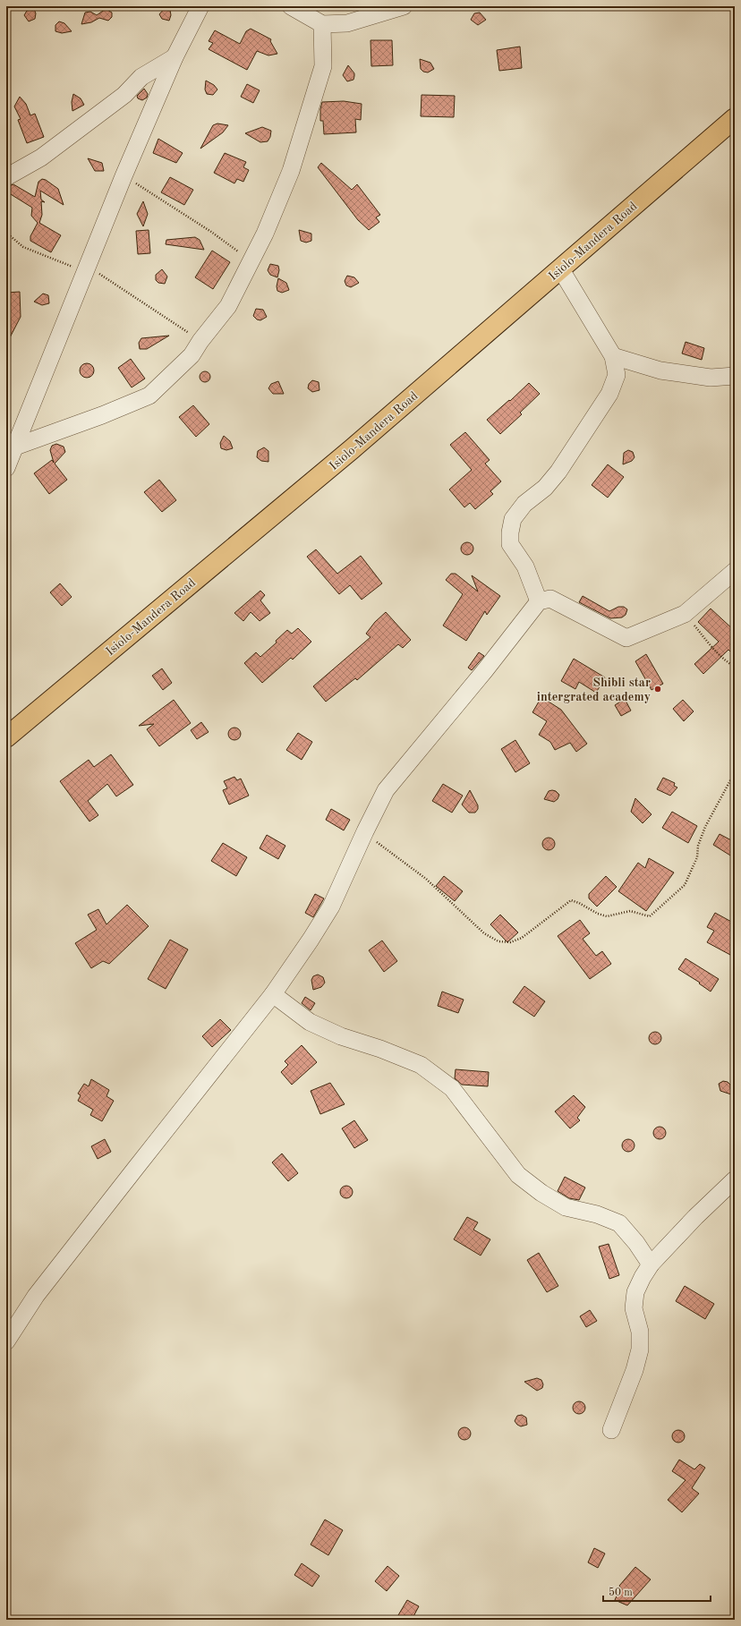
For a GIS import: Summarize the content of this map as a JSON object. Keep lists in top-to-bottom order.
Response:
{
  "streets": {
    "highway": ["Isiolo-Mandera Road"]
  },
  "places": ["Shibli star intergrated academy"],
  "scale_bar": "50 m"
}
